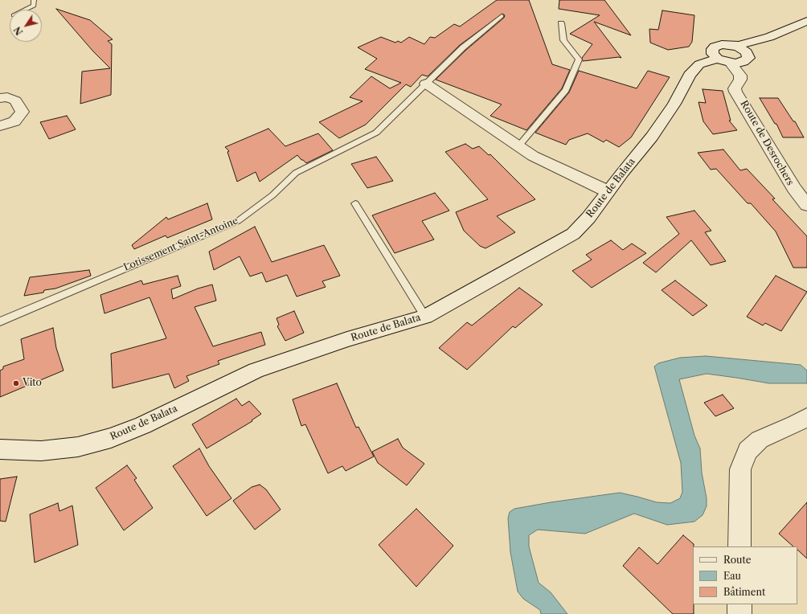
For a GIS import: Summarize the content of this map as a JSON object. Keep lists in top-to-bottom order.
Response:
{
  "streets": {
    "main road": ["Route de Desrochers", "Route de Balata"],
    "lane": ["Lotissement Saint-Antoine"]
  },
  "crossings": [
    ["Route de Desrochers", "Route de Balata"]
  ],
  "places": ["Vito"],
  "legend": ["Route", "Eau", "Bâtiment"],
  "north": "bottom left"
}
